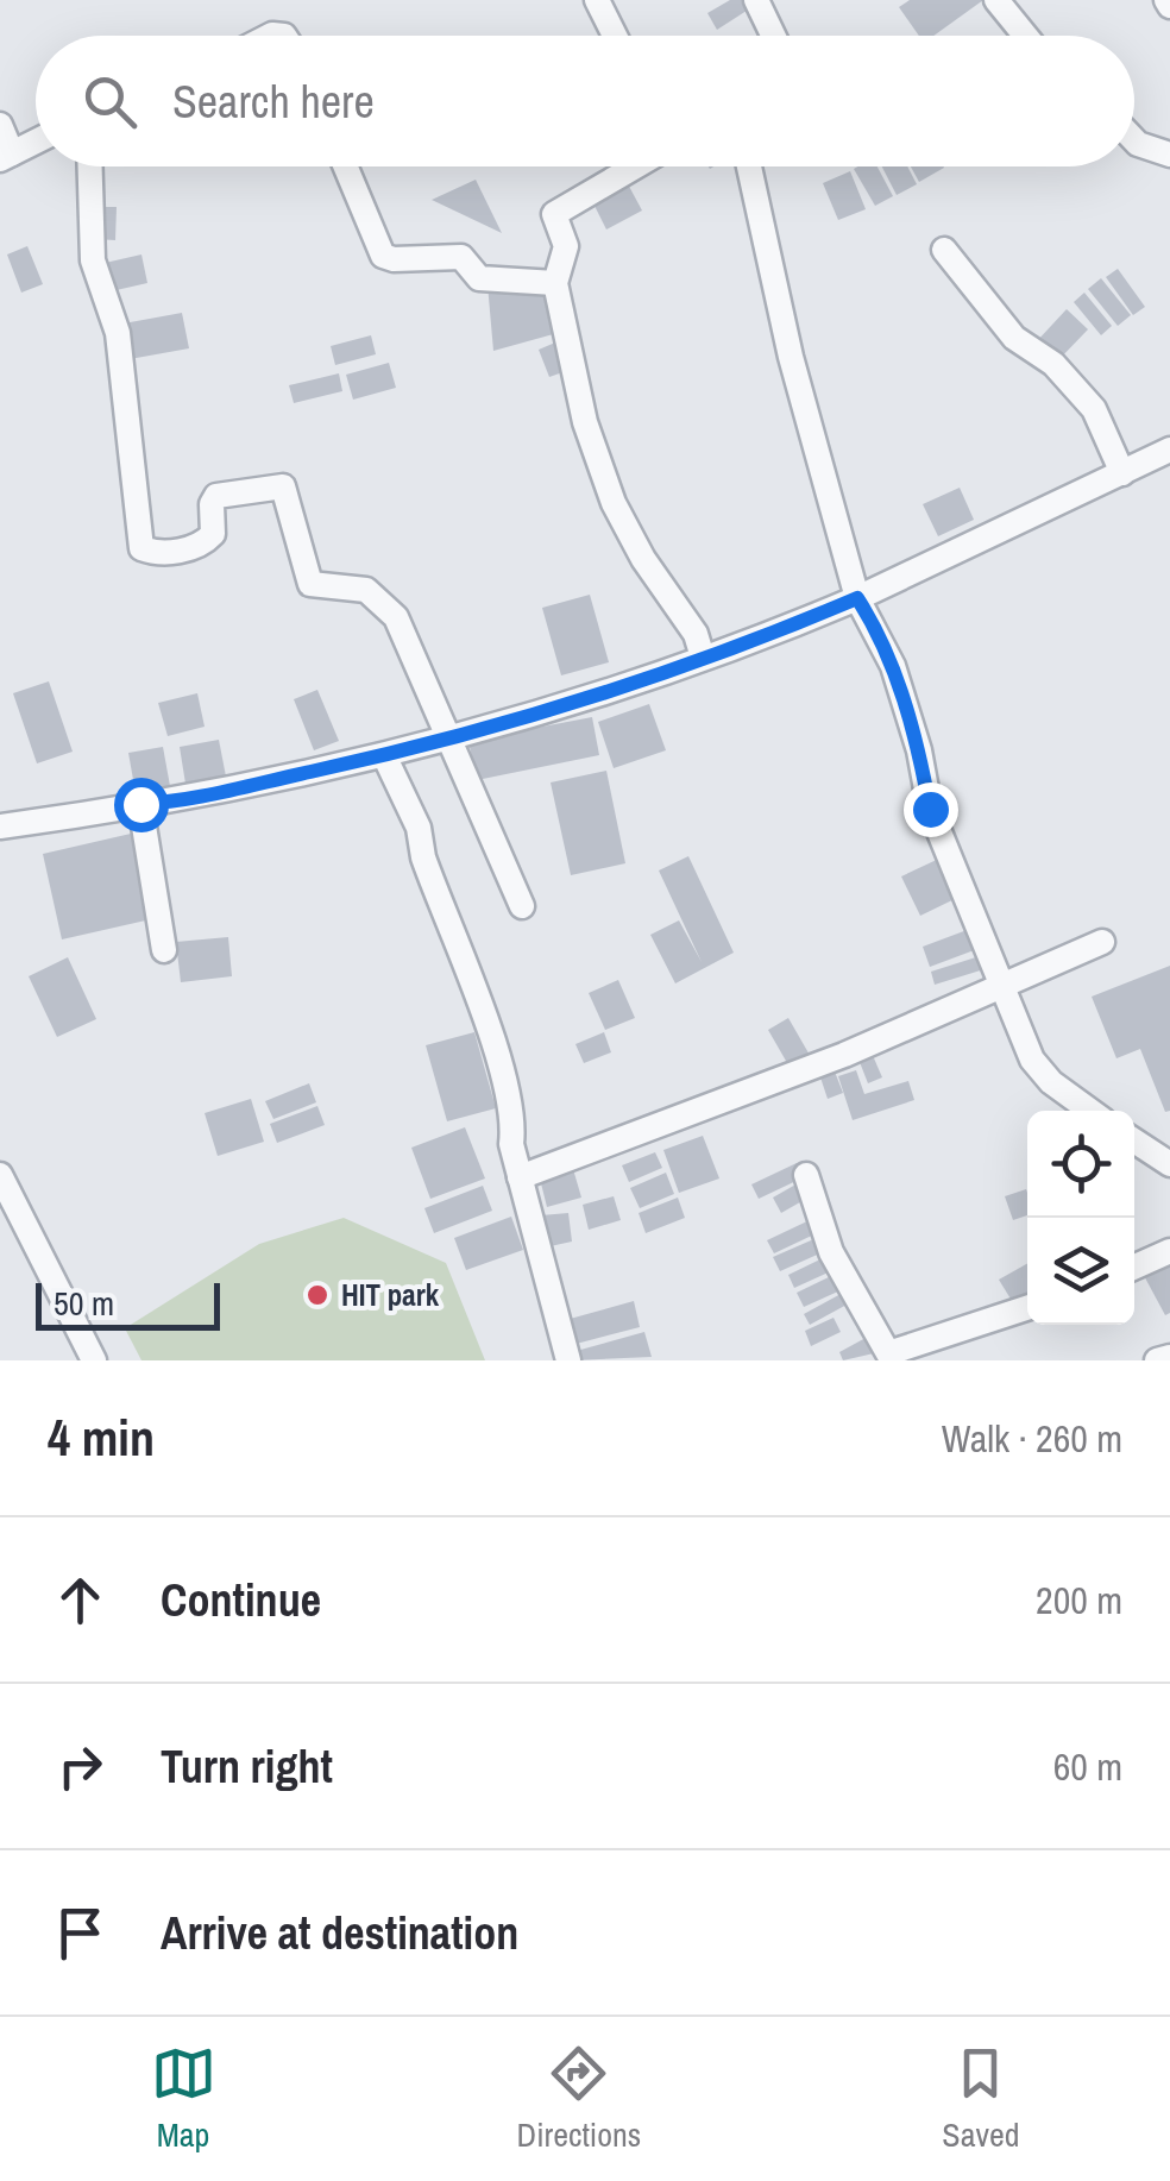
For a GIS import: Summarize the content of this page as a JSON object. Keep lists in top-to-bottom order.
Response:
{
  "places": ["HIT park"],
  "scale_bar": "50 m",
  "page": {
    "search": "Search here",
    "scale": "50 m",
    "heading": ["4 min", "Walk · 260 m"],
    "list": [
      ["Continue", "200 m"],
      ["Turn right", "60 m"],
      "Arrive at destination"
    ],
    "nav": ["Map", "Directions", "Saved"]
  }
}
